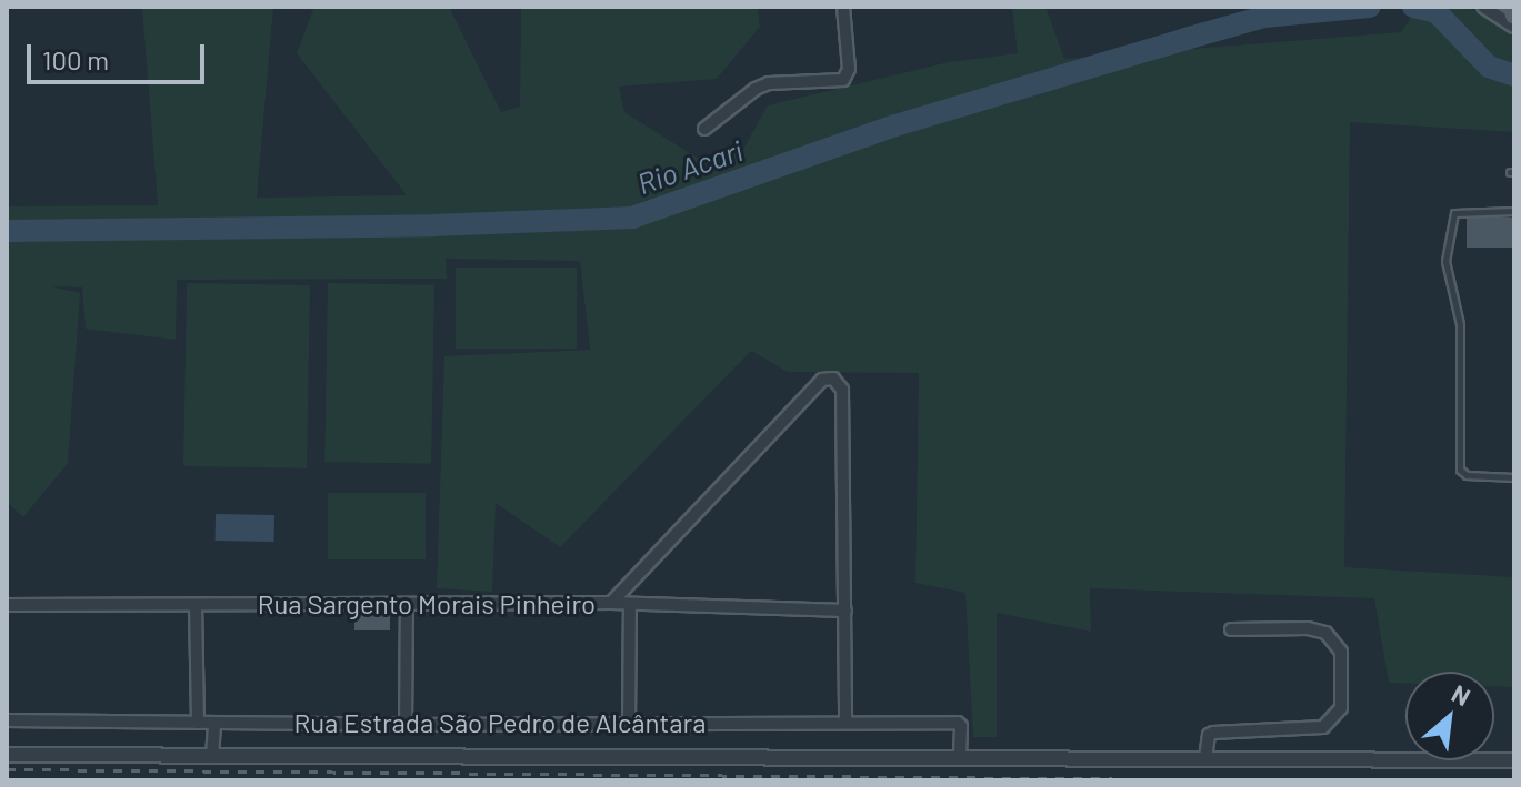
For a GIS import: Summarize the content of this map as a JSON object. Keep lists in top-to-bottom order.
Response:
{
  "streets": {
    "street": ["Rua Sargento Morais Pinheiro", "Rua Estrada São Pedro de Alcântara"]
  },
  "water": ["Rio Acari"],
  "scale_bar": "100 m",
  "north": "top right"
}
